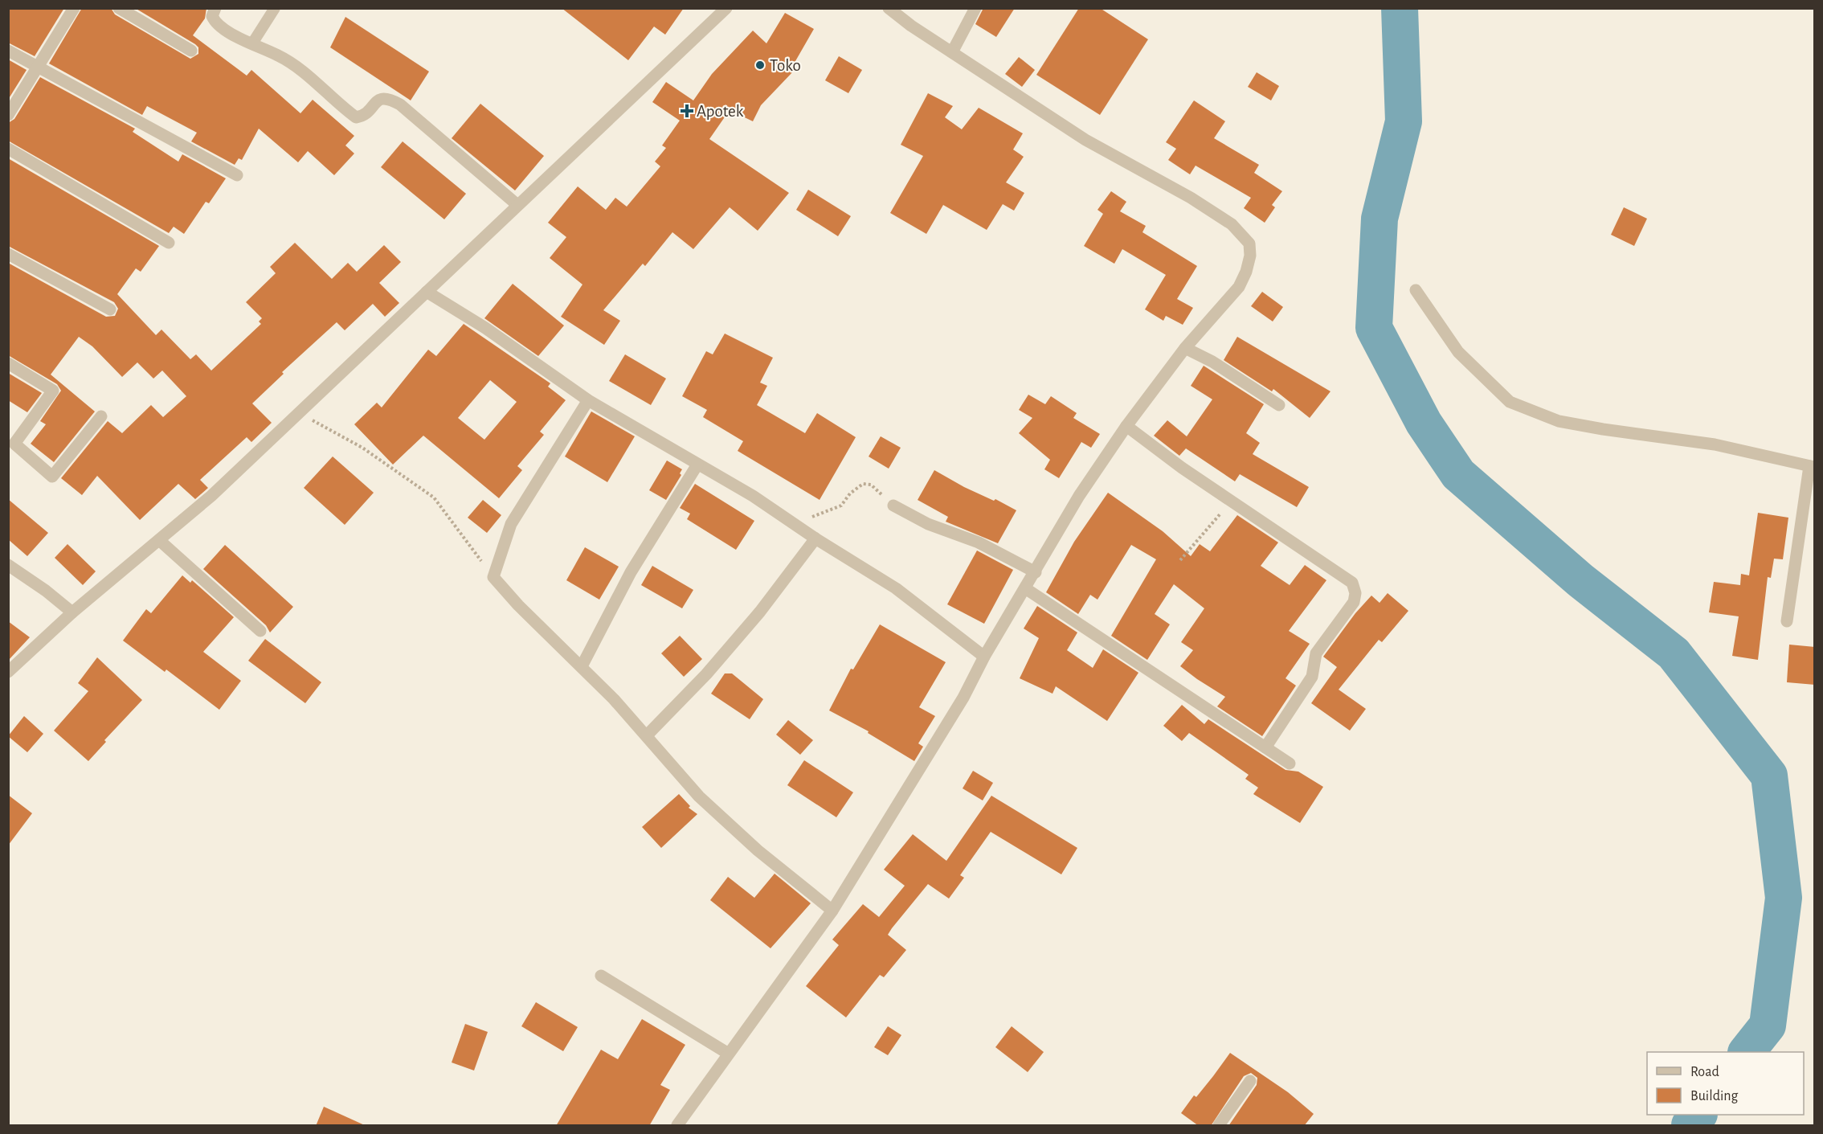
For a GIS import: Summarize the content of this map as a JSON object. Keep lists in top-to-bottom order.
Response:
{
  "places": {
    "other": ["Toko"],
    "health": ["Apotek"]
  },
  "legend": ["Road", "Building"]
}
